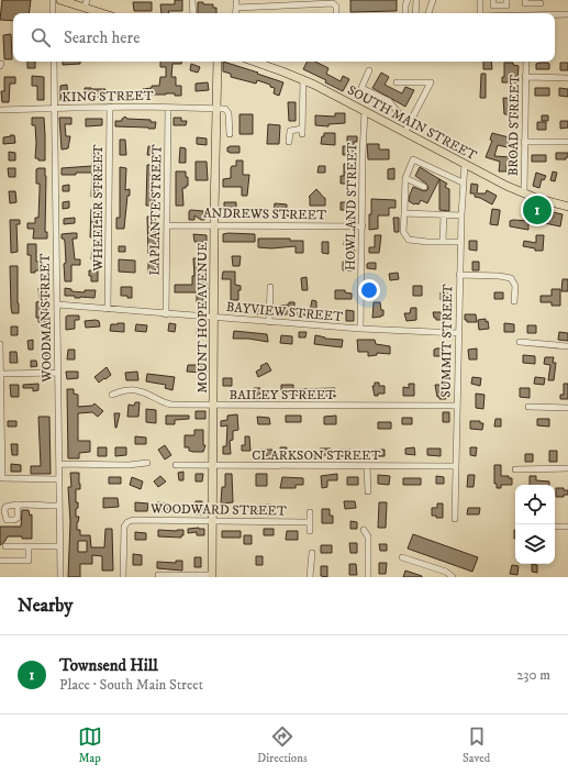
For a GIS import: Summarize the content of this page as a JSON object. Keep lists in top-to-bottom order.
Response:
{
  "streets": {
    "main road": ["SOUTH MAIN STREET", "MOUNT HOPE AVENUE"],
    "street": [
      "KING STREET",
      "BROAD STREET",
      "HOWLAND STREET",
      "WHEELER STREET",
      "LAPLANTE STREET",
      "ANDREWS STREET",
      "BAYVIEW STREET",
      "WOODMAN STREET",
      "SUMMIT STREET",
      "BAILEY STREET",
      "CLARKSON STREET",
      "WOODWARD STREET"
    ]
  },
  "crossings": [
    ["KING STREET", "WHEELER STREET"],
    ["KING STREET", "LAPLANTE STREET"],
    ["KING STREET", "WOODMAN STREET"],
    ["KING STREET", "MOUNT HOPE AVENUE"],
    ["SOUTH MAIN STREET", "BROAD STREET"],
    ["SOUTH MAIN STREET", "HOWLAND STREET"],
    ["SOUTH MAIN STREET", "SUMMIT STREET"],
    ["HOWLAND STREET", "ANDREWS STREET"],
    ["HOWLAND STREET", "BAYVIEW STREET"],
    ["WHEELER STREET", "BAYVIEW STREET"],
    ["LAPLANTE STREET", "ANDREWS STREET"],
    ["LAPLANTE STREET", "BAYVIEW STREET"],
    ["ANDREWS STREET", "MOUNT HOPE AVENUE"],
    ["BAYVIEW STREET", "WOODMAN STREET"],
    ["BAYVIEW STREET", "MOUNT HOPE AVENUE"],
    ["BAYVIEW STREET", "SUMMIT STREET"],
    ["MOUNT HOPE AVENUE", "BAILEY STREET"],
    ["MOUNT HOPE AVENUE", "CLARKSON STREET"],
    ["MOUNT HOPE AVENUE", "WOODWARD STREET"],
    ["SUMMIT STREET", "BAILEY STREET"],
    ["SUMMIT STREET", "CLARKSON STREET"]
  ],
  "page": {
    "search": "Search here",
    "pins": "1",
    "heading": "Nearby",
    "list": [
      {
        "mark": "1",
        "name": "Townsend Hill",
        "note": "Place · South Main Street",
        "value": "230 m"
      }
    ],
    "nav": ["Map", "Directions", "Saved"]
  }
}
